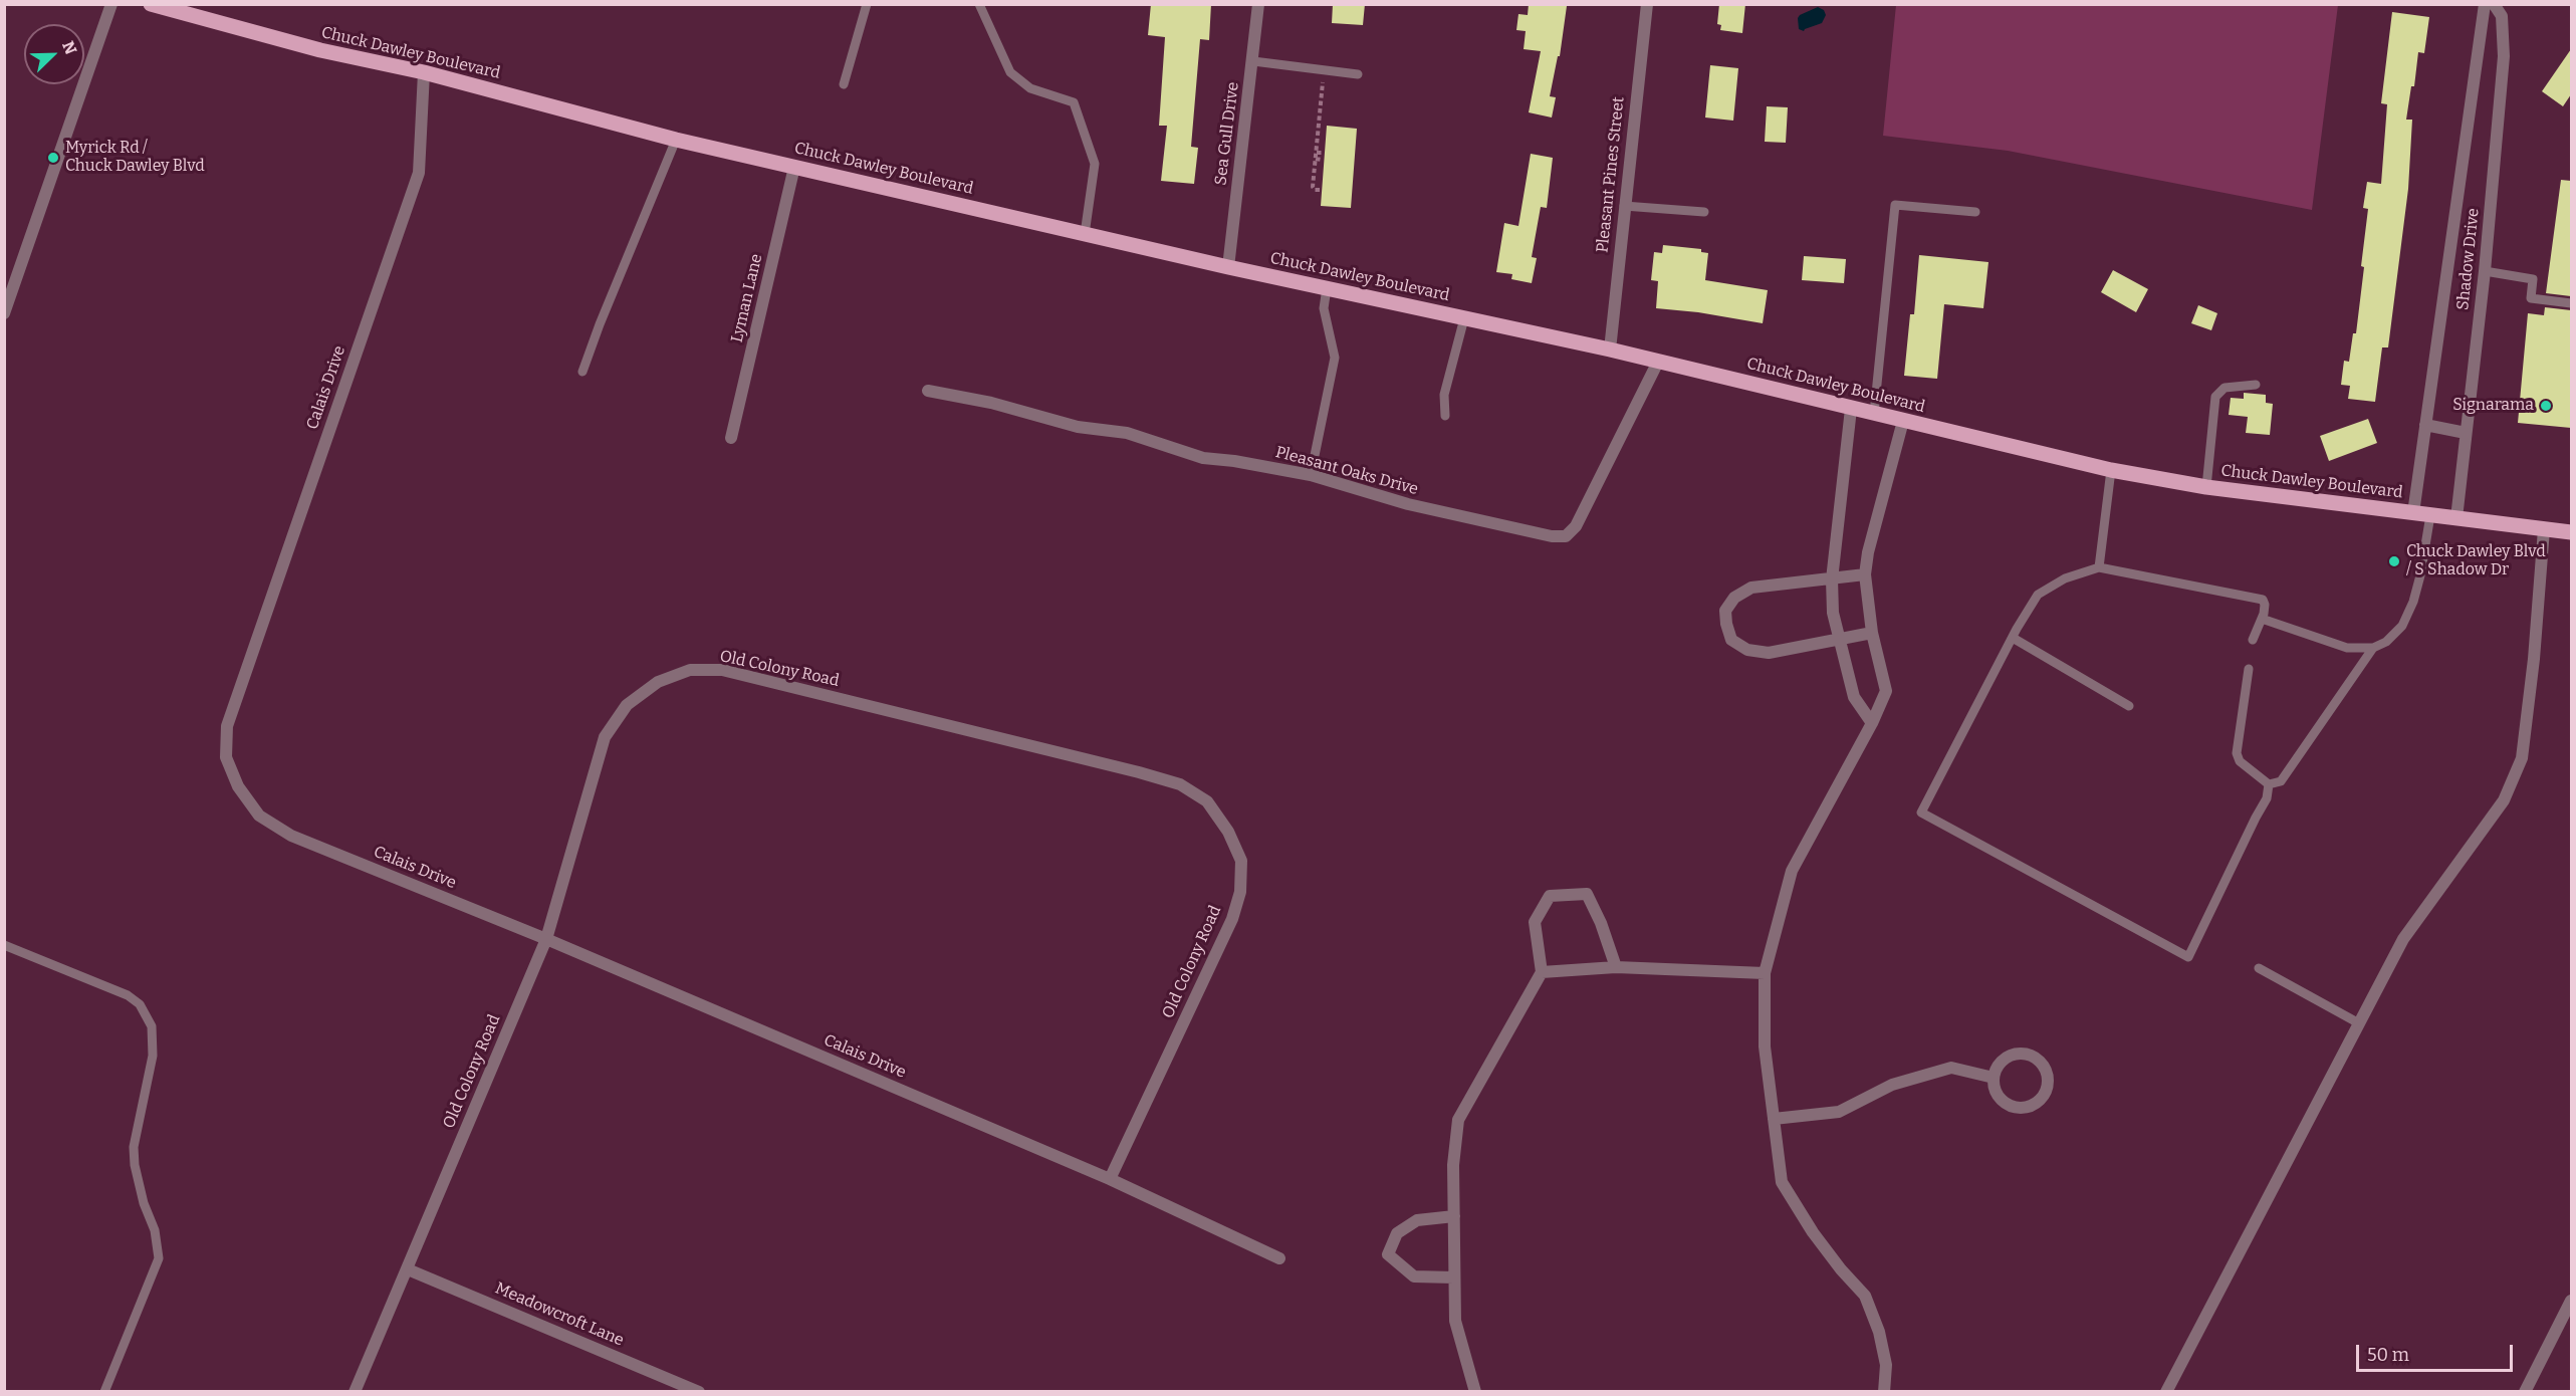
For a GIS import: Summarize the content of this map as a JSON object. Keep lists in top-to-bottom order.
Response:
{
  "streets": {
    "main road": ["Chuck Dawley Boulevard"],
    "street": [
      "Sea Gull Drive",
      "Pleasant Pines Street",
      "Shadow Drive",
      "Lyman Lane",
      "Calais Drive",
      "Pleasant Oaks Drive",
      "Old Colony Road",
      "Meadowcroft Lane"
    ]
  },
  "crossings": [
    ["Chuck Dawley Boulevard", "Sea Gull Drive"],
    ["Chuck Dawley Boulevard", "Pleasant Pines Street"],
    ["Chuck Dawley Boulevard", "Shadow Drive"],
    ["Chuck Dawley Boulevard", "Lyman Lane"],
    ["Chuck Dawley Boulevard", "Calais Drive"],
    ["Chuck Dawley Boulevard", "Pleasant Oaks Drive"],
    ["Calais Drive", "Old Colony Road"],
    ["Old Colony Road", "Meadowcroft Lane"]
  ],
  "places": ["Myrick Rd / Chuck Dawley Blvd", "Signarama", "Chuck Dawley Blvd / S Shadow Dr"],
  "scale_bar": "50 m",
  "north": "top right"
}
